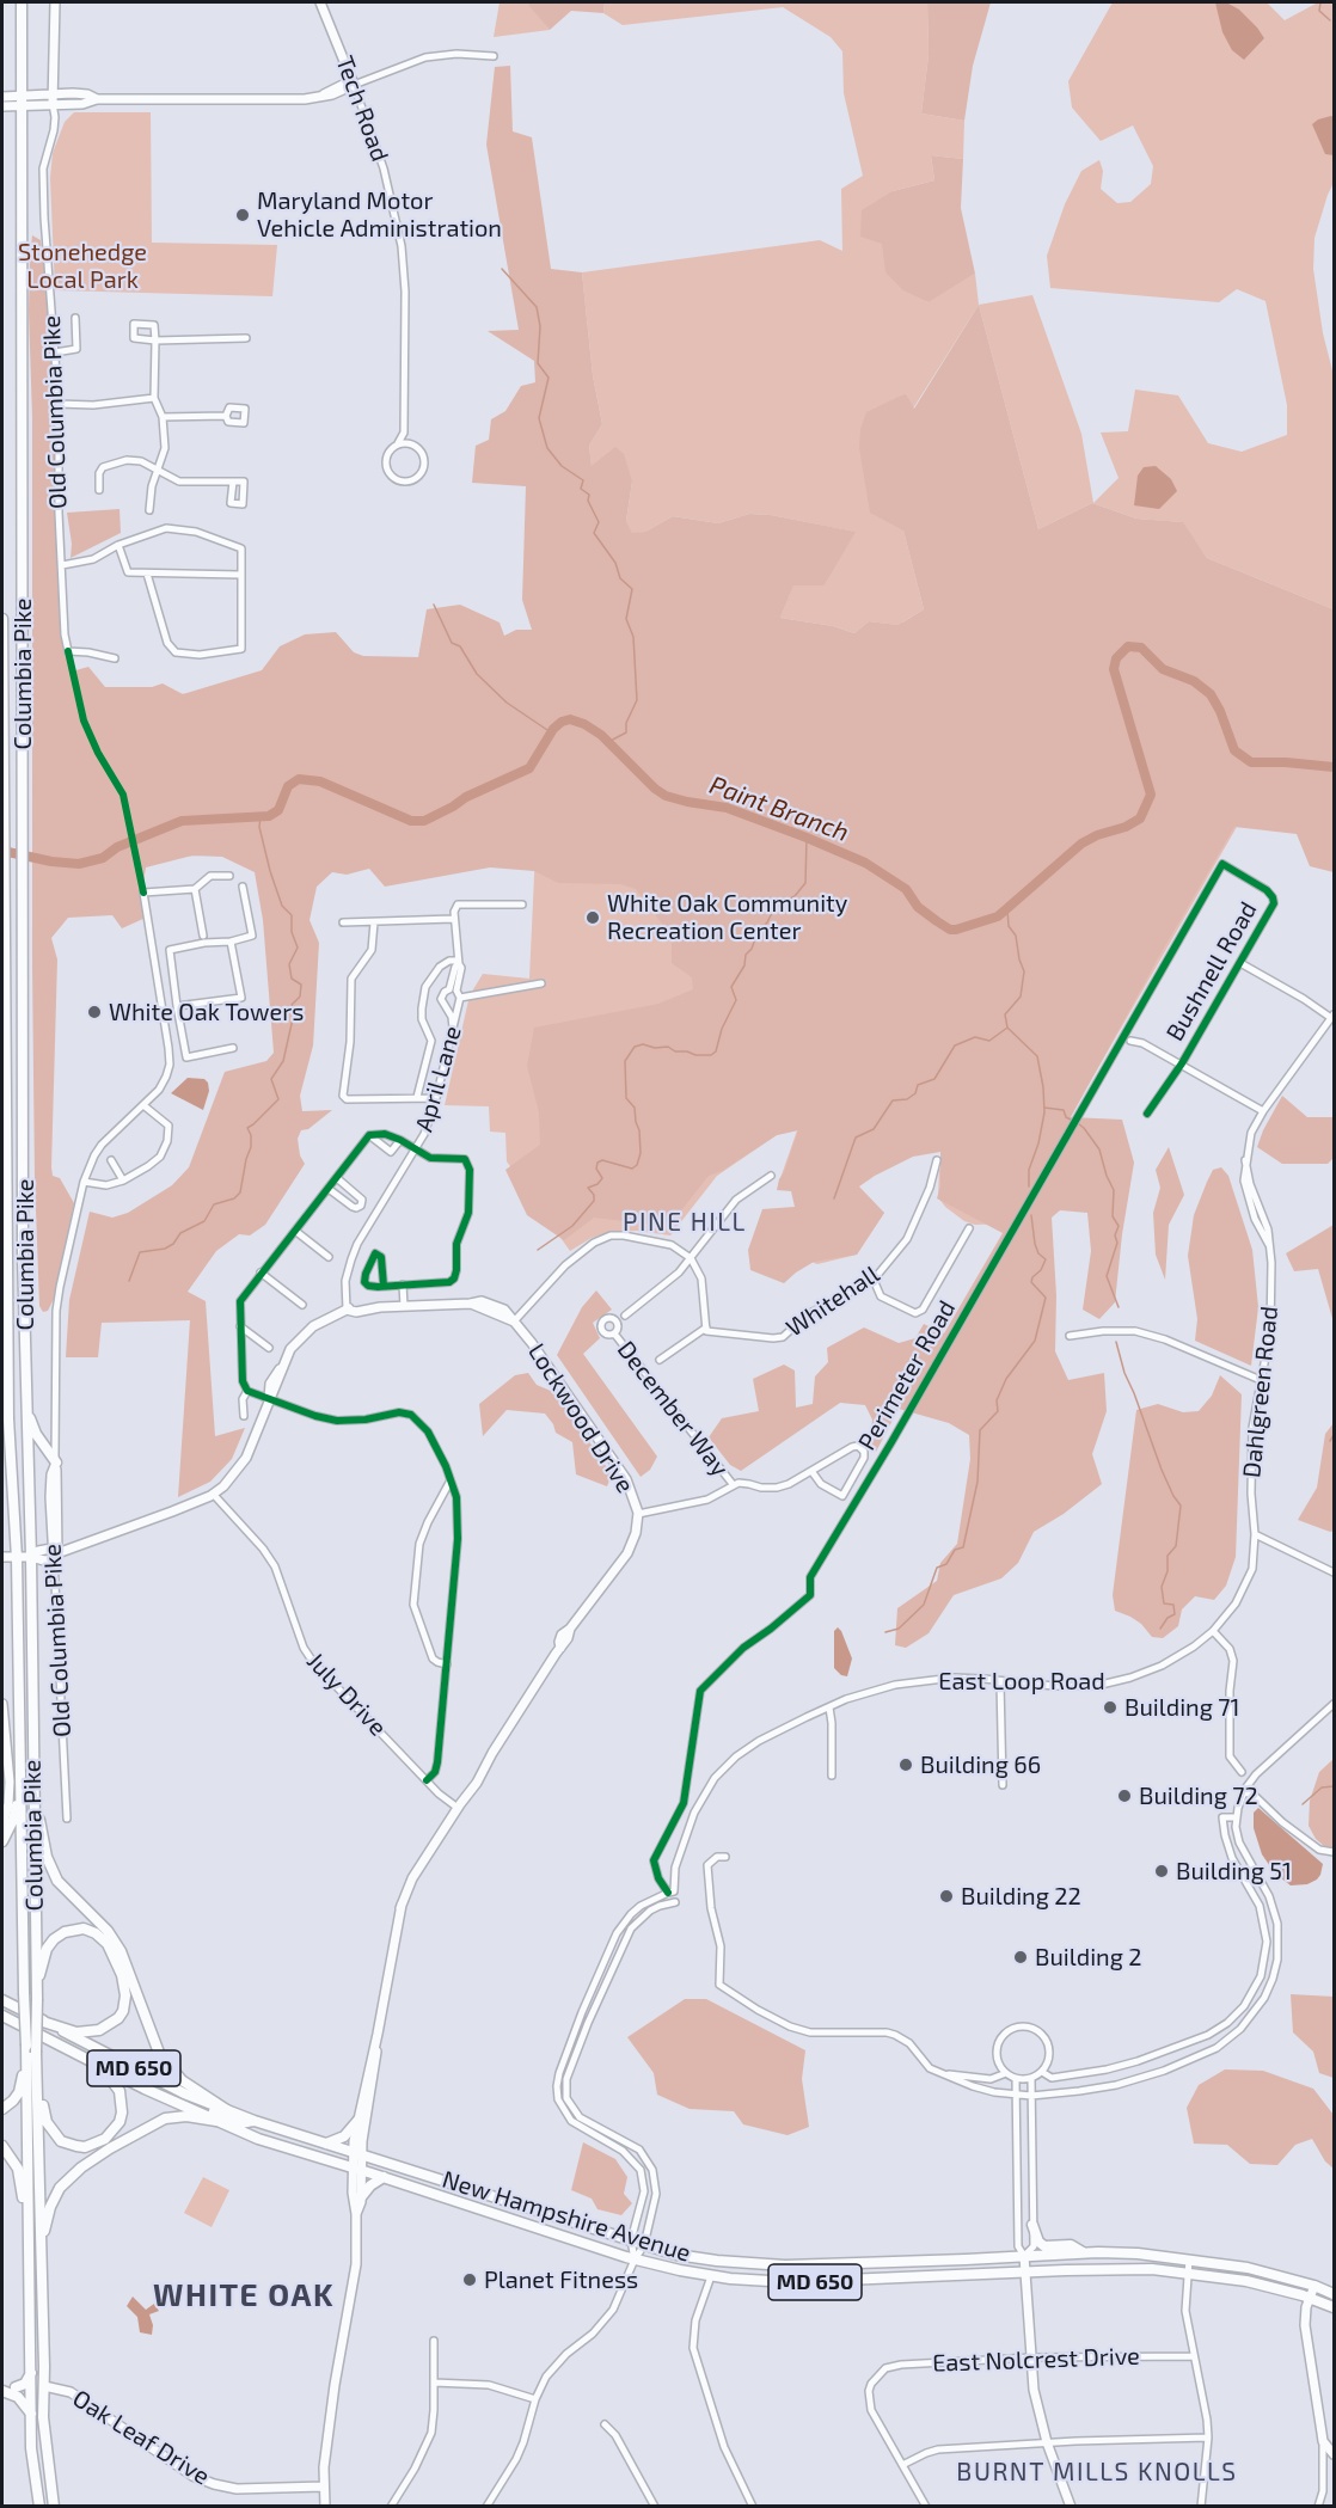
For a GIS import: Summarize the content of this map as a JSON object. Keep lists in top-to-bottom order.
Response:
{
  "streets": {
    "main road": ["Columbia Pike", "MD 650", "New Hampshire Avenue"],
    "street": [
      "Tech Road",
      "Old Columbia Pike",
      "Bushnell Road",
      "April Lane",
      "Whitehall",
      "Perimeter Road",
      "Dahlgreen Road",
      "December Way",
      "Lockwood Drive",
      "East Loop Road",
      "July Drive",
      "East Nolcrest Drive",
      "Oak Leaf Drive"
    ]
  },
  "crossings": [
    ["Columbia Pike", "Oak Leaf Drive"],
    ["Bushnell Road", "Perimeter Road"],
    ["April Lane", "Lockwood Drive"],
    ["Perimeter Road", "East Loop Road"],
    ["Dahlgreen Road", "East Loop Road"],
    ["Lockwood Drive", "July Drive"],
    ["Lockwood Drive", "New Hampshire Avenue"],
    ["Lockwood Drive", "Oak Leaf Drive"]
  ],
  "districts": ["PINE HILL", "WHITE OAK", "BURNT MILLS KNOLLS"],
  "water": ["Paint Branch"],
  "parks": ["Stonehedge Local Park"],
  "places": [
    "Maryland Motor Vehicle Administration",
    "White Oak Community Recreation Center",
    "White Oak Towers",
    "Building 71",
    "Building 66",
    "Building 72",
    "Building 51",
    "Building 22",
    "Building 2",
    "Planet Fitness"
  ]
}
